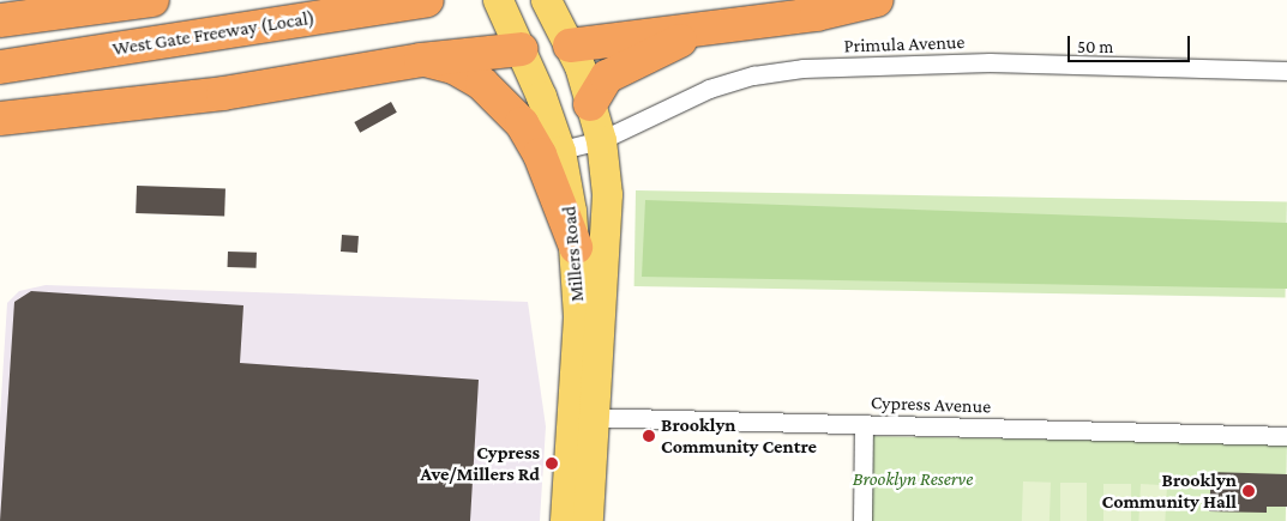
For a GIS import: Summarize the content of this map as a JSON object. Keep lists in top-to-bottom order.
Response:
{
  "streets": {
    "highway": ["West Gate Freeway (Local)"],
    "main road": ["Millers Road"],
    "street": ["Primula Avenue", "Cypress Avenue"]
  },
  "crossings": [
    ["Primula Avenue", "Millers Road"],
    ["Millers Road", "Cypress Avenue"]
  ],
  "parks": ["Brooklyn Reserve"],
  "places": ["Brooklyn Community Centre", "Cypress Ave/Millers Rd", "Brooklyn Community Hall"],
  "scale_bar": "50 m"
}
